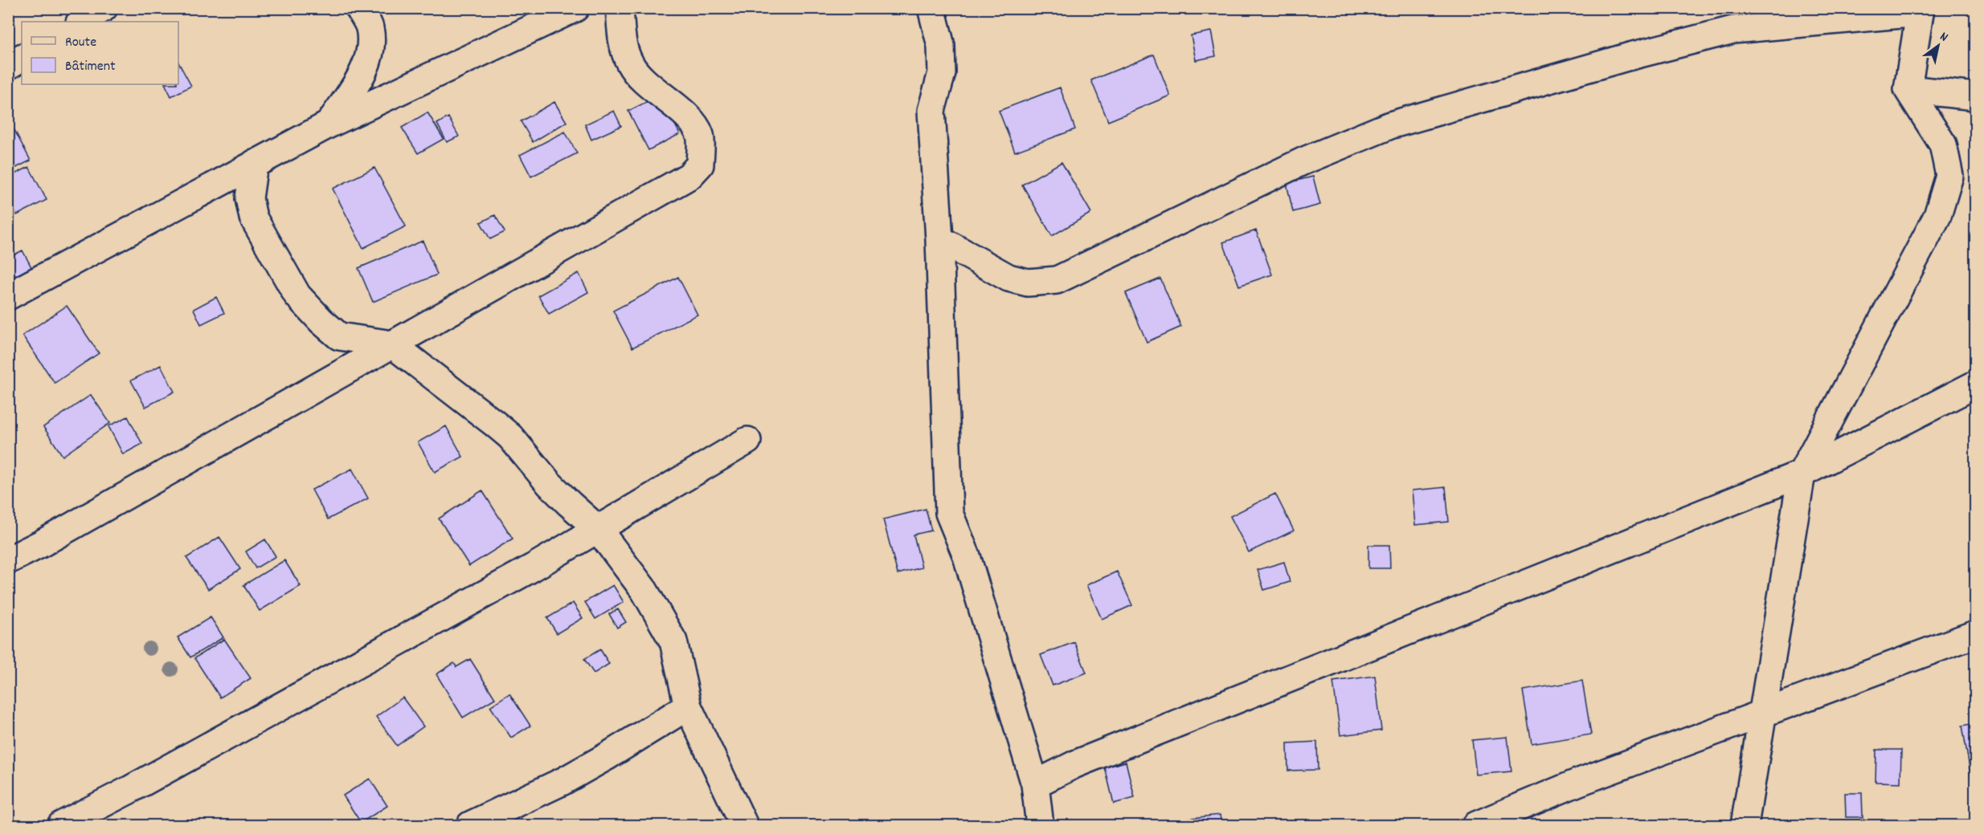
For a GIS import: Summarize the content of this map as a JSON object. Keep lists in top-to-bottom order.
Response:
{
  "legend": ["Route", "Bâtiment"],
  "north": "top right"
}
